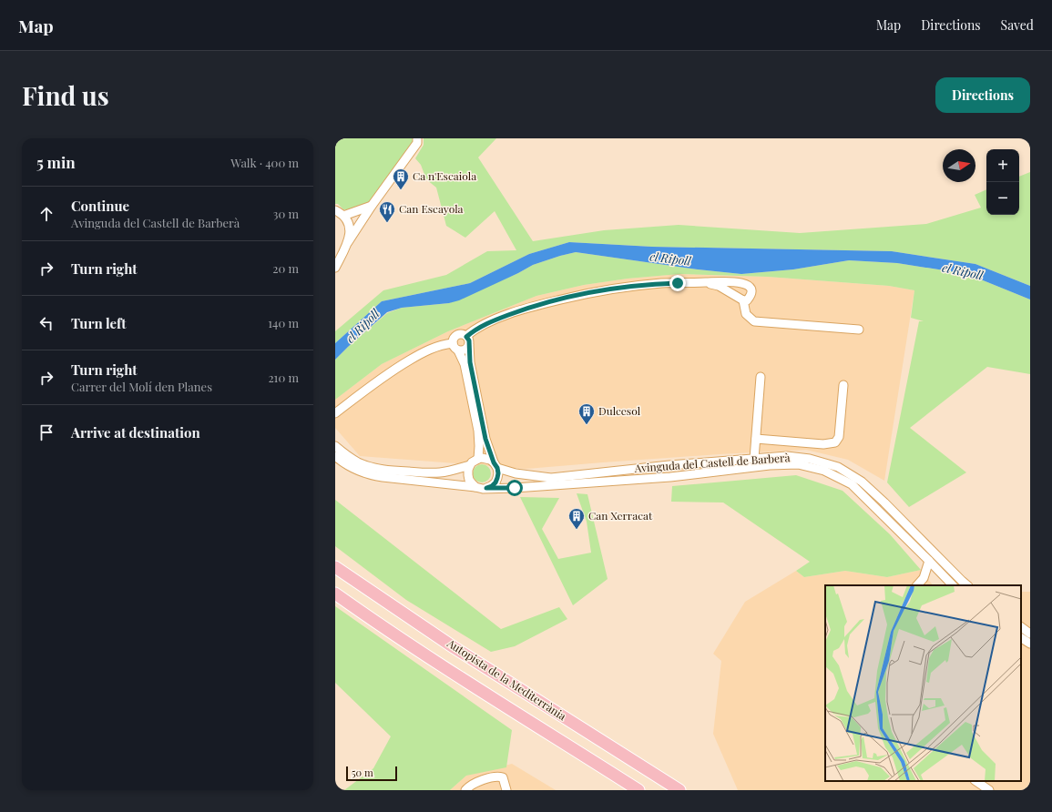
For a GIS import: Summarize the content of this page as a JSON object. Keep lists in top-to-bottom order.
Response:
{
  "streets": {
    "highway": ["Autopista de la Mediterrània"],
    "street": ["Avinguda del Castell de Barberà"]
  },
  "water": ["el Ripoll"],
  "places": {
    "building": ["Ca n'Escaiola", "Dulcesol", "Can Xerracat"],
    "restaurant": ["Can Escayola"]
  },
  "scale_bar": "50 m",
  "north": "right",
  "page": {
    "header": "Map",
    "nav": ["Map", "Directions", "Saved"],
    "buttons": "Directions",
    "title": "Find us",
    "heading": ["5 min", "Walk · 400 m"],
    "map_buttons": ["+", "−"],
    "list": [
      ["Continue", "Avinguda del Castell de Barberà", "30 m"],
      ["Turn right", "20 m"],
      ["Turn left", "140 m"],
      ["Turn right", "Carrer del Molí den Planes", "210 m"],
      "Arrive at destination"
    ],
    "scale": "50 m"
  }
}
